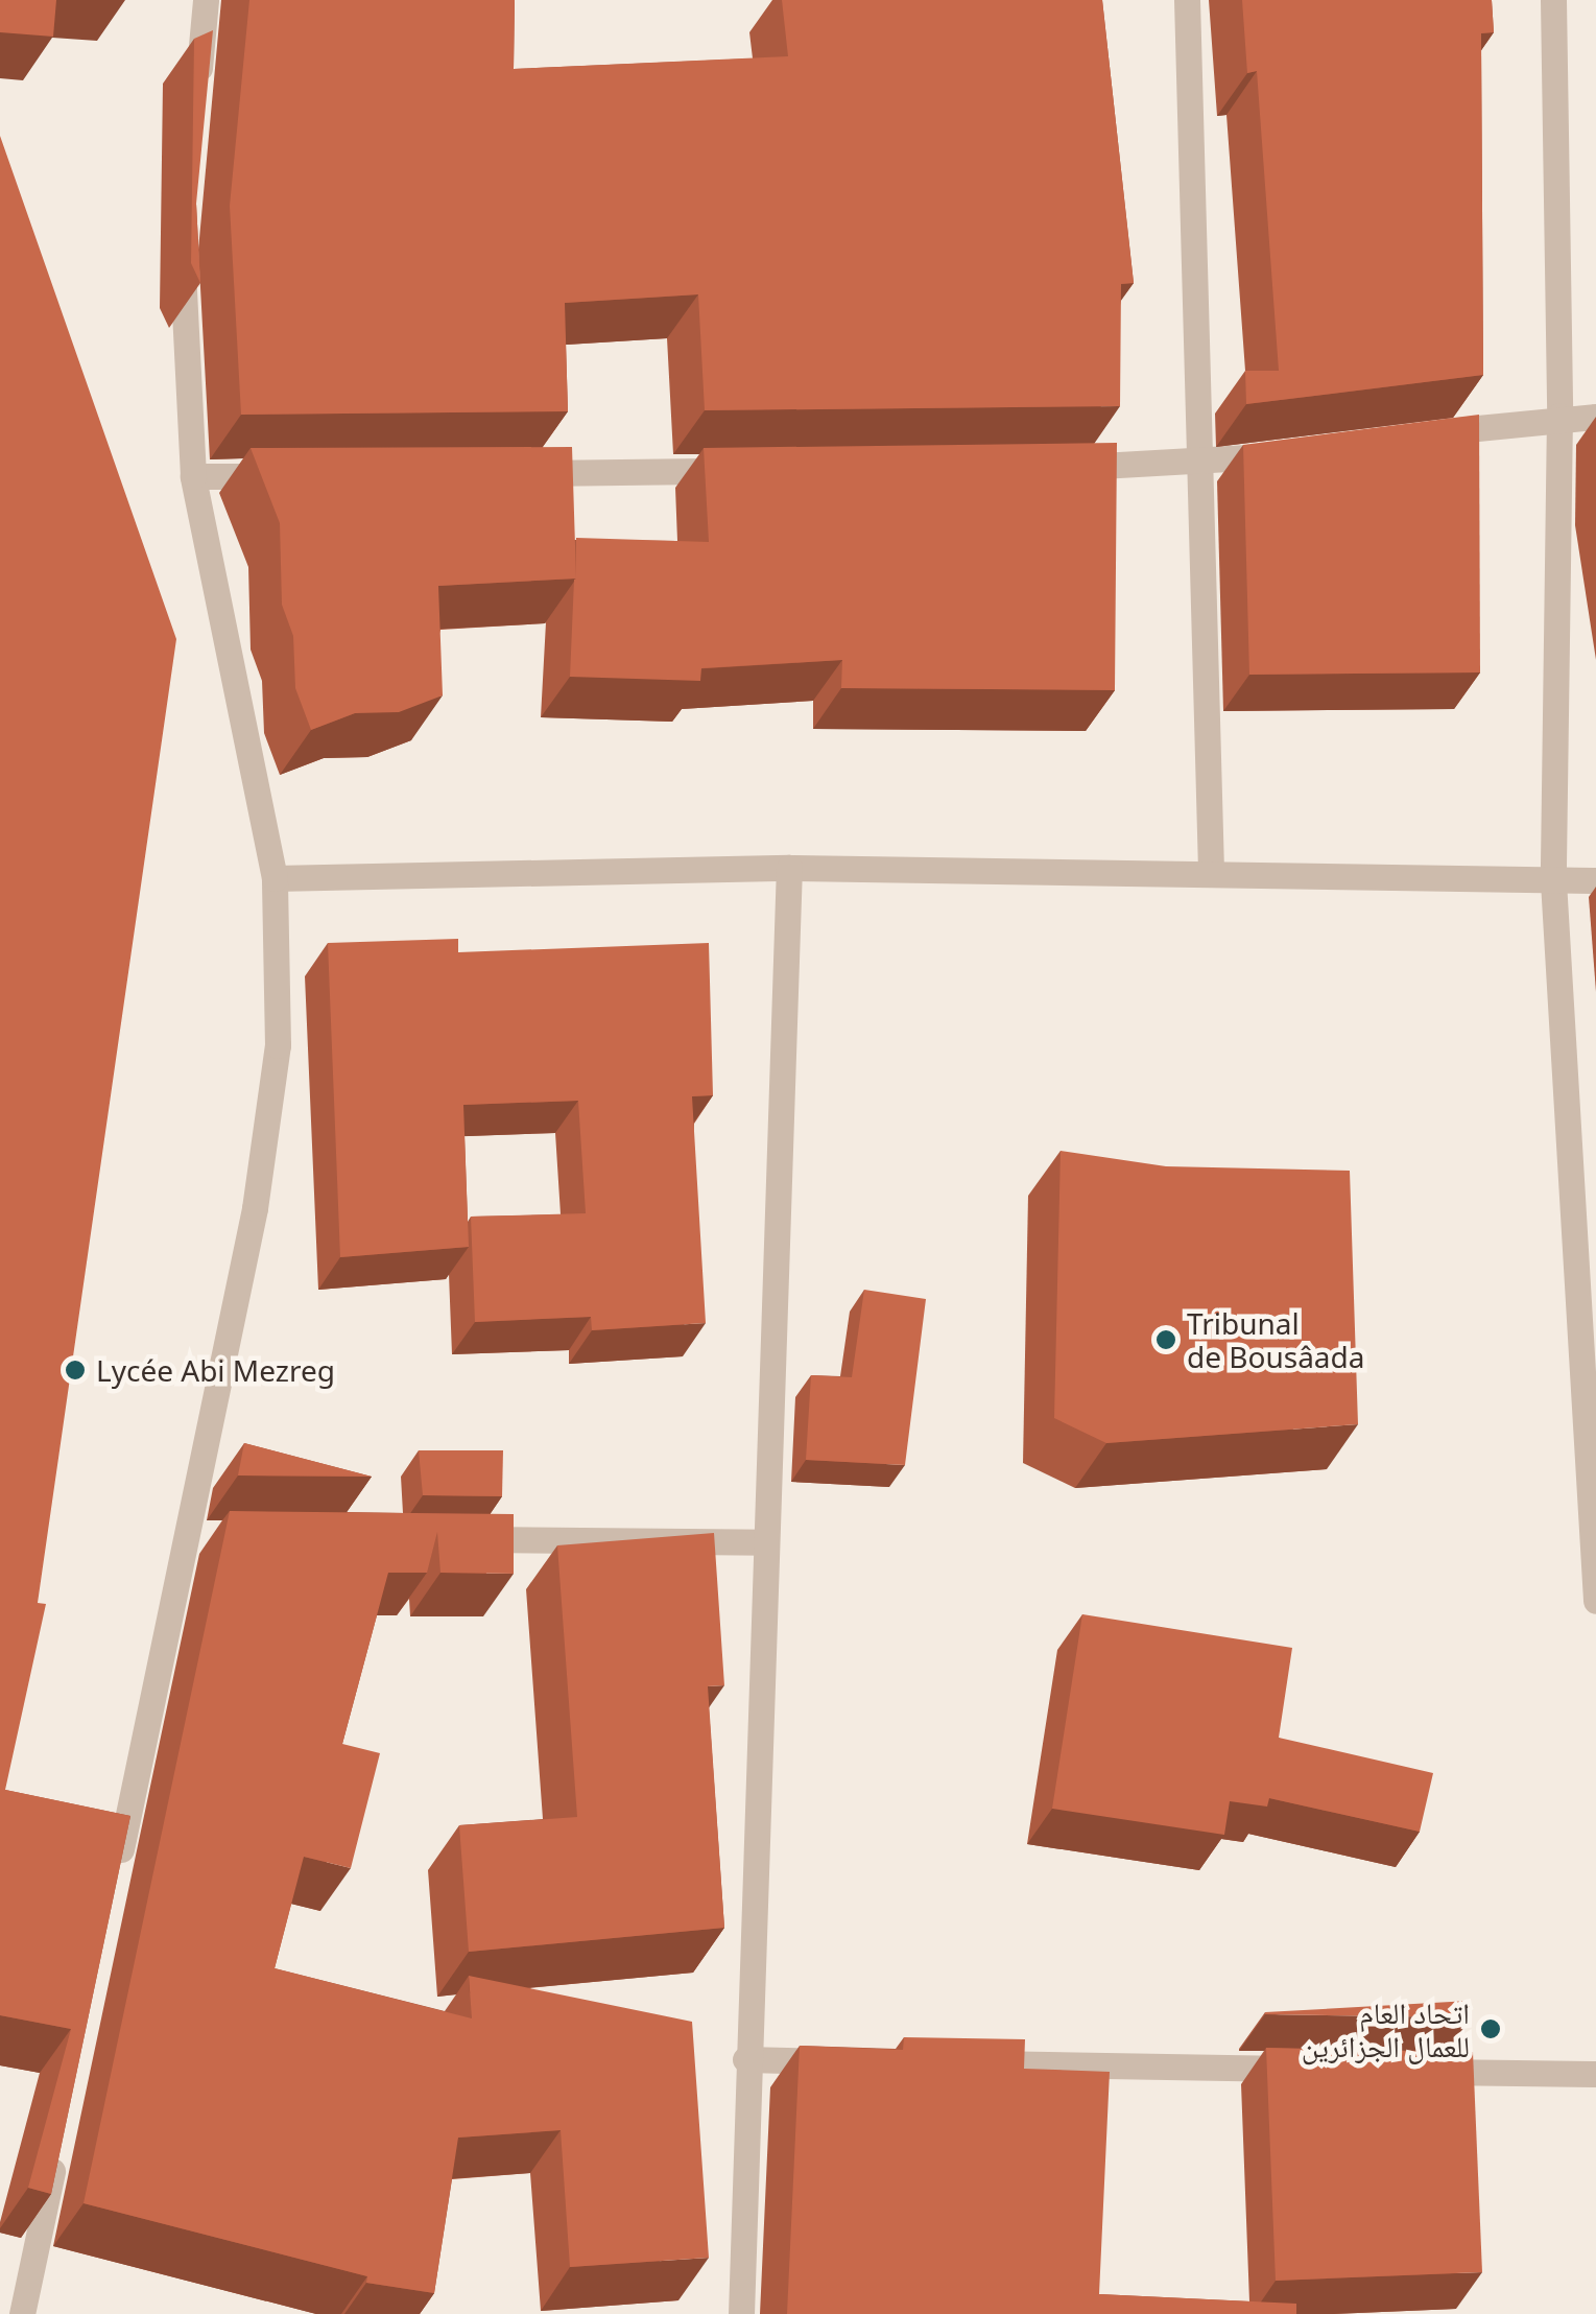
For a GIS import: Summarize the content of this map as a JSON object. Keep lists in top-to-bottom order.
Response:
{
  "places": ["Tribunal de Bousâada", "Lycée Abi Mezreg", "اتحاد العام للعمال الجزائرين"]
}
